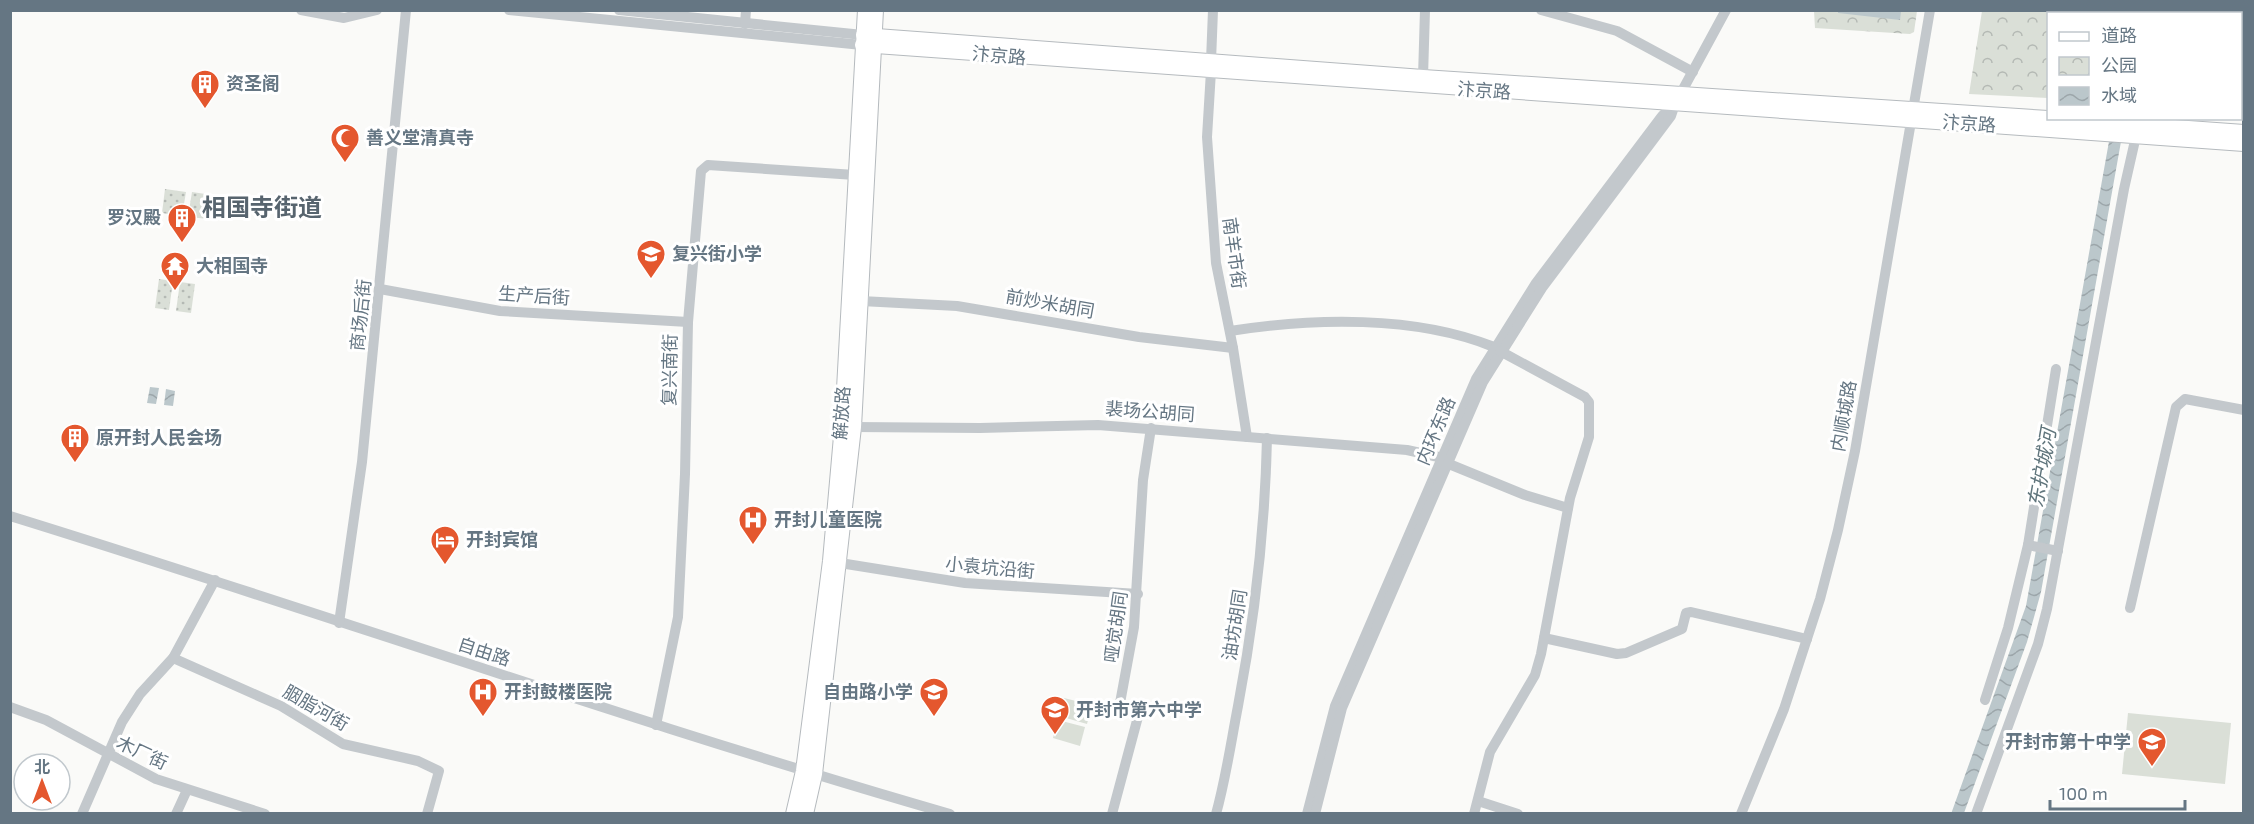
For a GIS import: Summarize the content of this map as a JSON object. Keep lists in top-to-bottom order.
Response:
{
  "streets": {
    "main road": ["汴京路", "解放路"],
    "street": [
      "南羊市街",
      "生产后街",
      "前炒米胡同",
      "商场后街",
      "复兴南街",
      "裴场公胡同",
      "内顺城路",
      "内环东路",
      "小袁坑沿街",
      "油坊胡同",
      "哑觉胡同",
      "自由路",
      "胭脂河街",
      "木厂街"
    ]
  },
  "crossings": [
    ["汴京路", "南羊市街"],
    ["汴京路", "解放路"],
    ["汴京路", "内顺城路"],
    ["汴京路", "内环东路"],
    ["南羊市街", "前炒米胡同"],
    ["南羊市街", "裴场公胡同"],
    ["生产后街", "商场后街"],
    ["生产后街", "复兴南街"],
    ["前炒米胡同", "解放路"],
    ["商场后街", "自由路"],
    ["复兴南街", "解放路"],
    ["复兴南街", "自由路"],
    ["裴场公胡同", "解放路"],
    ["裴场公胡同", "内环东路"],
    ["裴场公胡同", "油坊胡同"],
    ["裴场公胡同", "哑觉胡同"],
    ["解放路", "小袁坑沿街"],
    ["解放路", "自由路"],
    ["小袁坑沿街", "哑觉胡同"]
  ],
  "districts": ["相国寺街道"],
  "water": ["东护城河"],
  "places": {
    "building": ["资圣阁", "罗汉殿", "原开封人民会场"],
    "mosque": ["善义堂清真寺"],
    "school or university": [
      "复兴街小学",
      "自由路小学",
      "开封市第六中学",
      "开封市第十中学"
    ],
    "temple": ["大相国寺"],
    "hospital": ["开封儿童医院", "开封鼓楼医院"],
    "hotel": ["开封宾馆"]
  },
  "legend": ["道路", "公园", "水域"],
  "scale_bar": "100 m",
  "north": "top"
}
